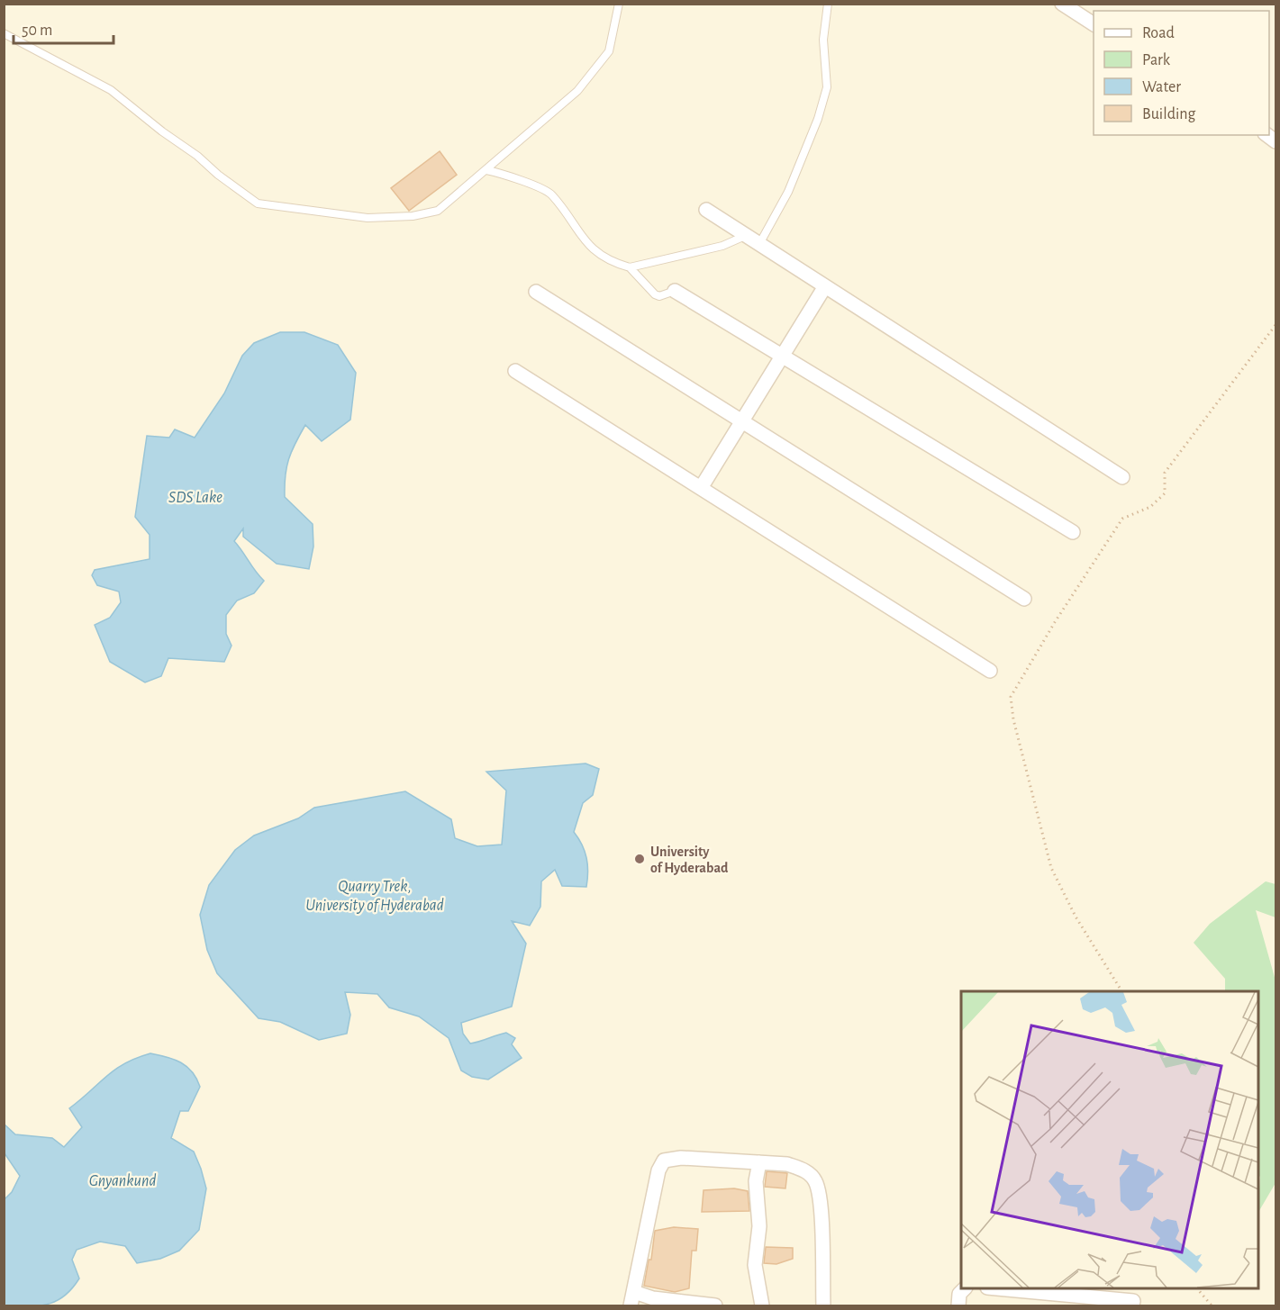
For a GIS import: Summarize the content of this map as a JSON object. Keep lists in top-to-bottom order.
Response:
{
  "water": ["SDS Lake", "Quarry Trek, University of Hyderabad", "Gnyankund"],
  "places": ["University of Hyderabad"],
  "legend": [
    "Road",
    "Park",
    "Water",
    "Building"
  ],
  "scale_bar": "50 m"
}
